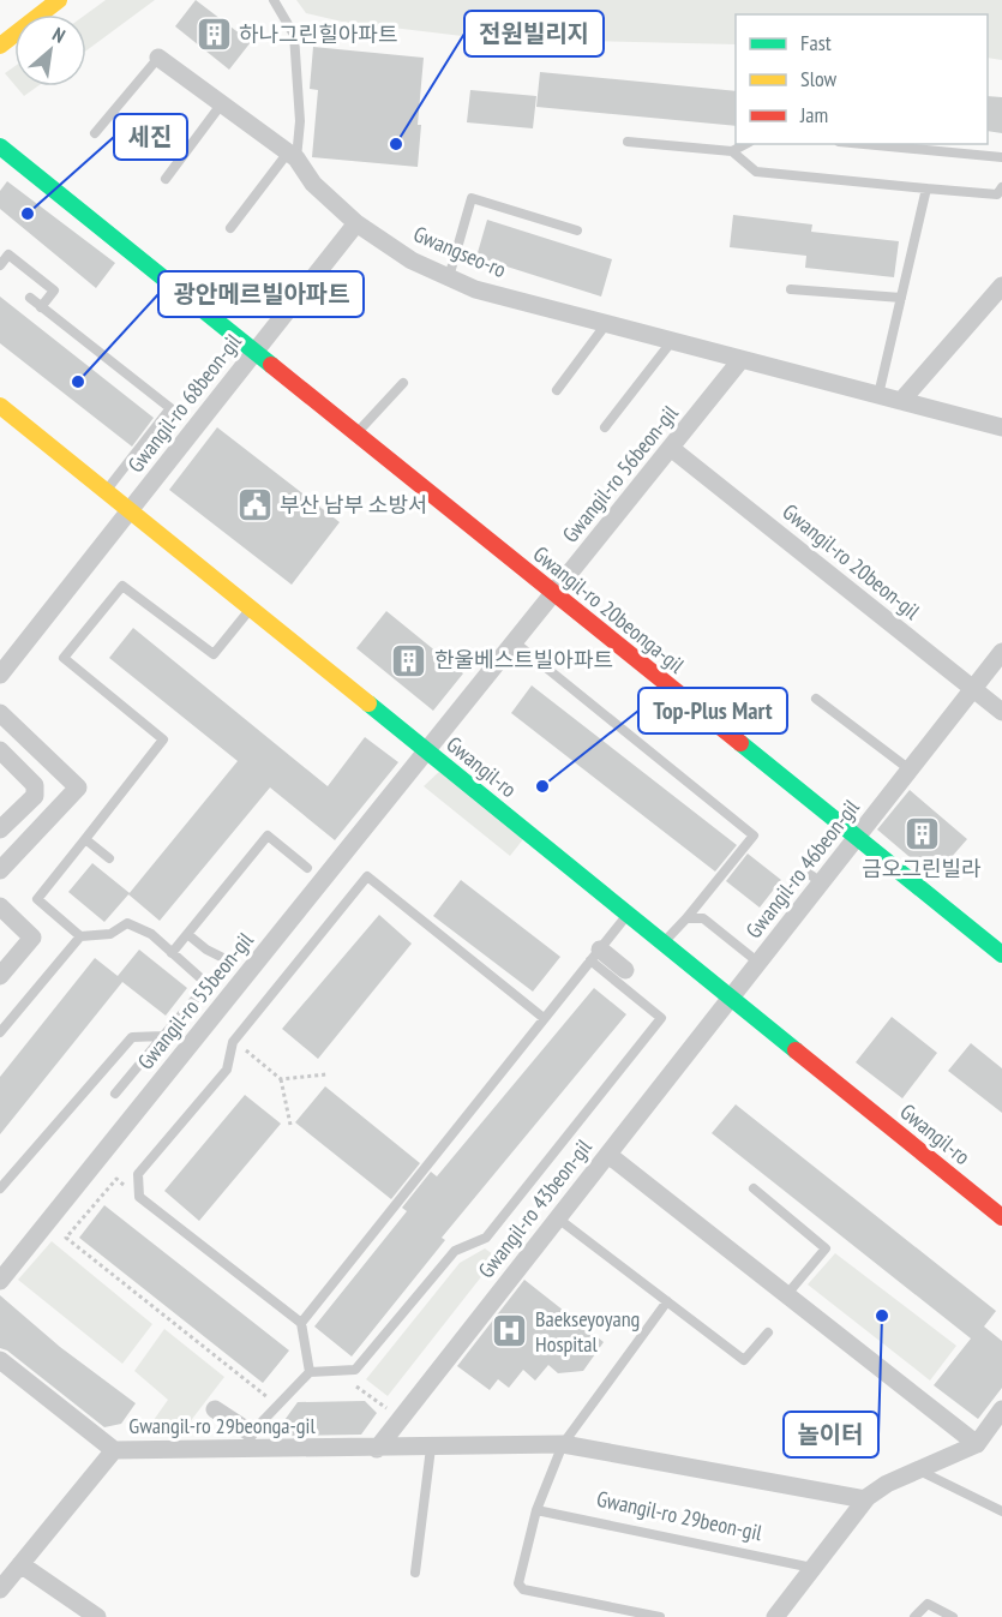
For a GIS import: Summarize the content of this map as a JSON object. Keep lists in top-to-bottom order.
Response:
{
  "streets": {
    "main road": ["Gwangil-ro 20beonga-gil", "Gwangil-ro"],
    "street": [
      "Gwangseo-ro",
      "Gwangil-ro 68beon-gil",
      "Gwangil-ro 56beon-gil",
      "Gwangil-ro 20beon-gil",
      "Gwangil-ro 46beon-gil",
      "Gwangil-ro 55beon-gil",
      "Gwangil-ro 43beon-gil",
      "Gwangil-ro 29beonga-gil"
    ],
    "lane": ["Gwangil-ro 29beon-gil"]
  },
  "crossings": [
    ["Gwangseo-ro", "Gwangil-ro 68beon-gil"],
    ["Gwangseo-ro", "Gwangil-ro 56beon-gil"],
    ["Gwangil-ro 68beon-gil", "Gwangil-ro 20beonga-gil"],
    ["Gwangil-ro 68beon-gil", "Gwangil-ro"],
    ["Gwangil-ro 56beon-gil", "Gwangil-ro 20beon-gil"],
    ["Gwangil-ro 56beon-gil", "Gwangil-ro 20beonga-gil"],
    ["Gwangil-ro 56beon-gil", "Gwangil-ro"],
    ["Gwangil-ro 56beon-gil", "Gwangil-ro 55beon-gil"],
    ["Gwangil-ro 20beon-gil", "Gwangil-ro 46beon-gil"],
    ["Gwangil-ro 20beonga-gil", "Gwangil-ro 46beon-gil"],
    ["Gwangil-ro", "Gwangil-ro 46beon-gil"],
    ["Gwangil-ro", "Gwangil-ro 55beon-gil"],
    ["Gwangil-ro", "Gwangil-ro 43beon-gil"],
    ["Gwangil-ro 46beon-gil", "Gwangil-ro 43beon-gil"],
    ["Gwangil-ro 43beon-gil", "Gwangil-ro 29beonga-gil"]
  ],
  "places": {
    "building": ["하나그린힐아파트", "한울베스트빌아파트", "금오그린빌라"],
    "other": [
      "전원빌리지",
      "세진",
      "광안메르빌아파트",
      "Top-Plus Mart",
      "놀이터"
    ],
    "public building": ["부산 남부 소방서"],
    "hospital": ["Baekseyoyang Hospital"]
  },
  "legend": ["Fast", "Slow", "Jam"],
  "north": "top right"
}
